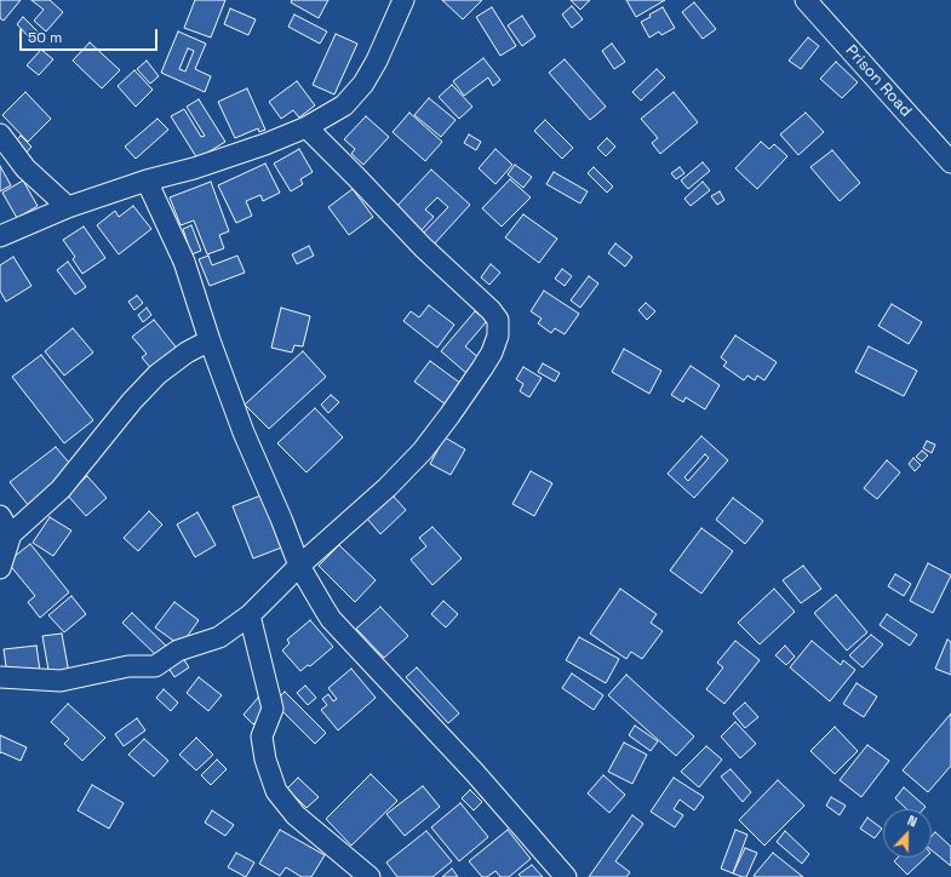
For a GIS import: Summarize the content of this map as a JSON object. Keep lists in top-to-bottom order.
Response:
{
  "streets": {
    "street": ["Prison Road"]
  },
  "scale_bar": "50 m",
  "north": "top"
}
